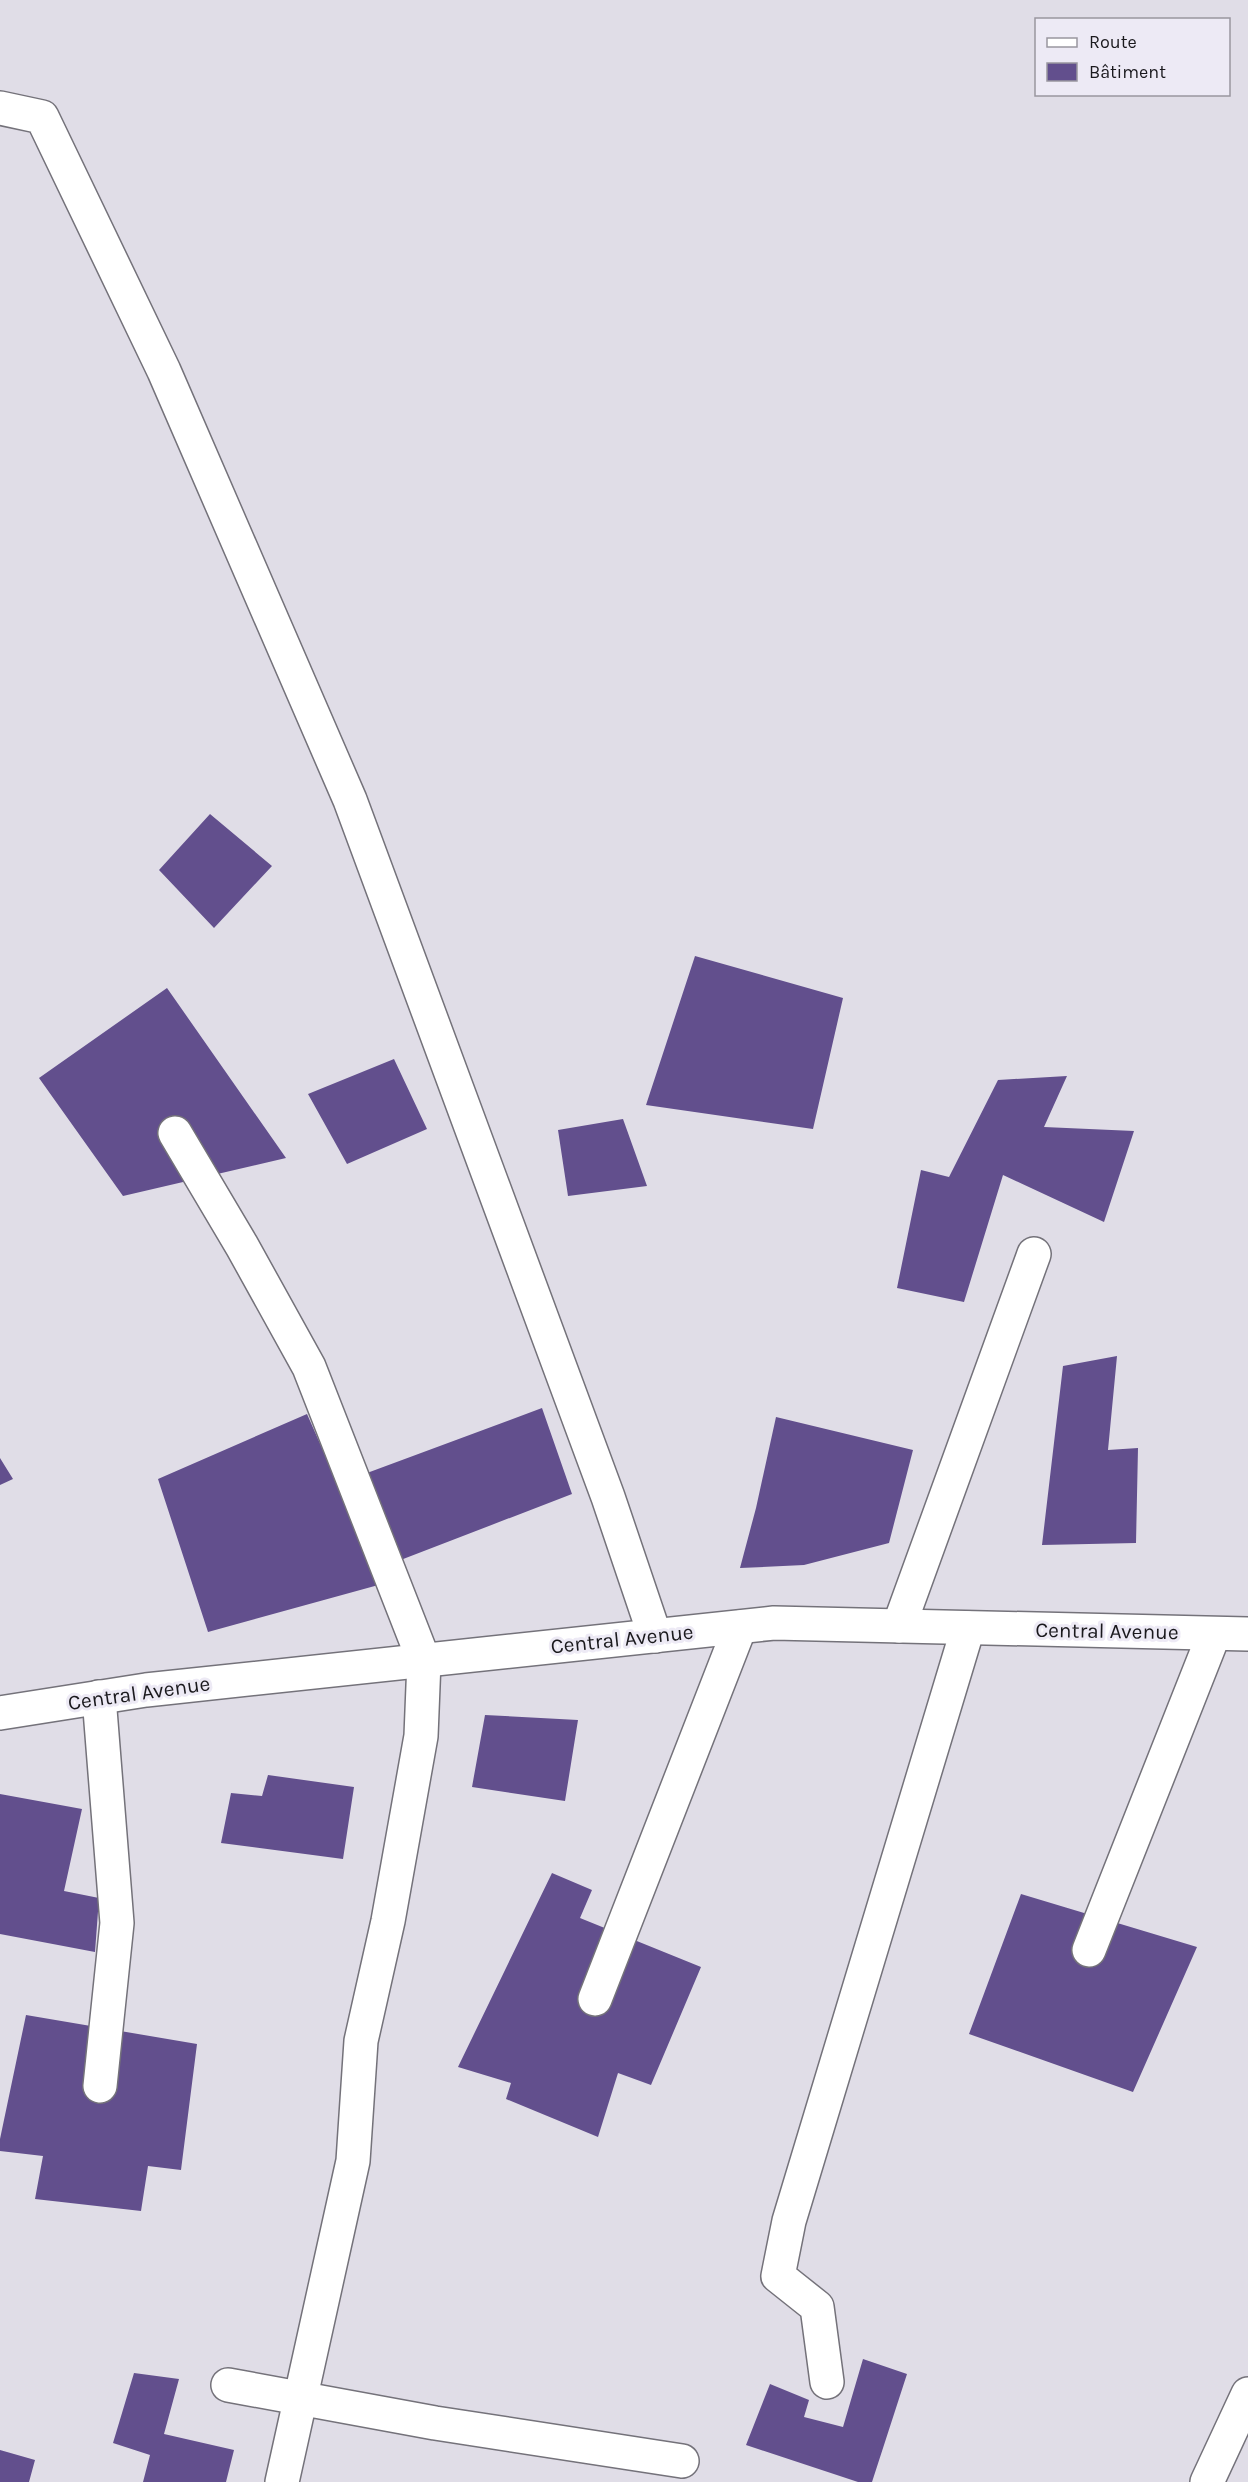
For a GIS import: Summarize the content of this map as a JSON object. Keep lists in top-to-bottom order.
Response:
{
  "streets": {
    "street": ["Central Avenue"]
  },
  "legend": ["Route", "Bâtiment"]
}
